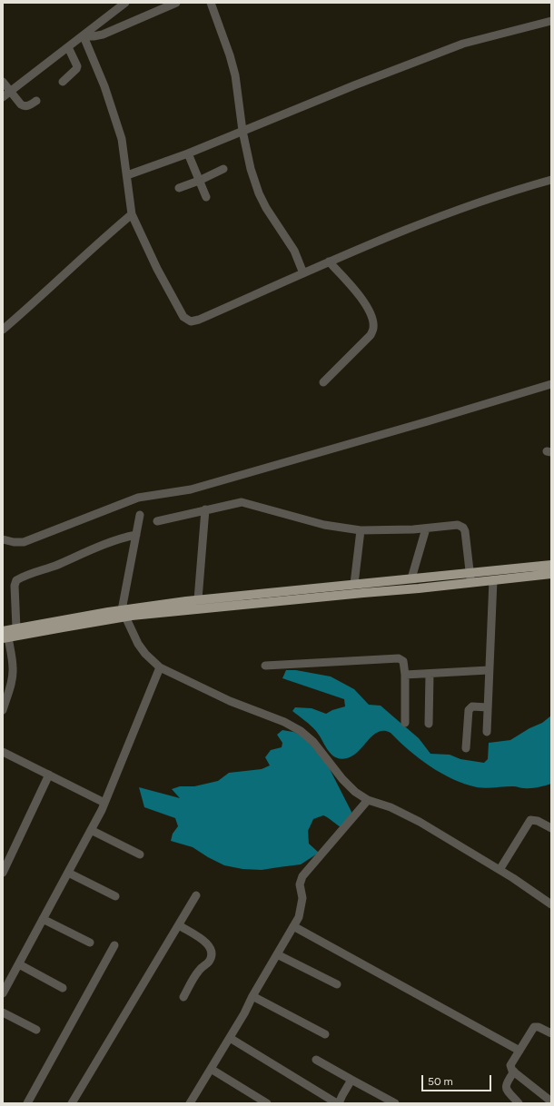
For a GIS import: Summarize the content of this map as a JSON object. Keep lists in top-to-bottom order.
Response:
{
  "scale_bar": "50 m"
}
